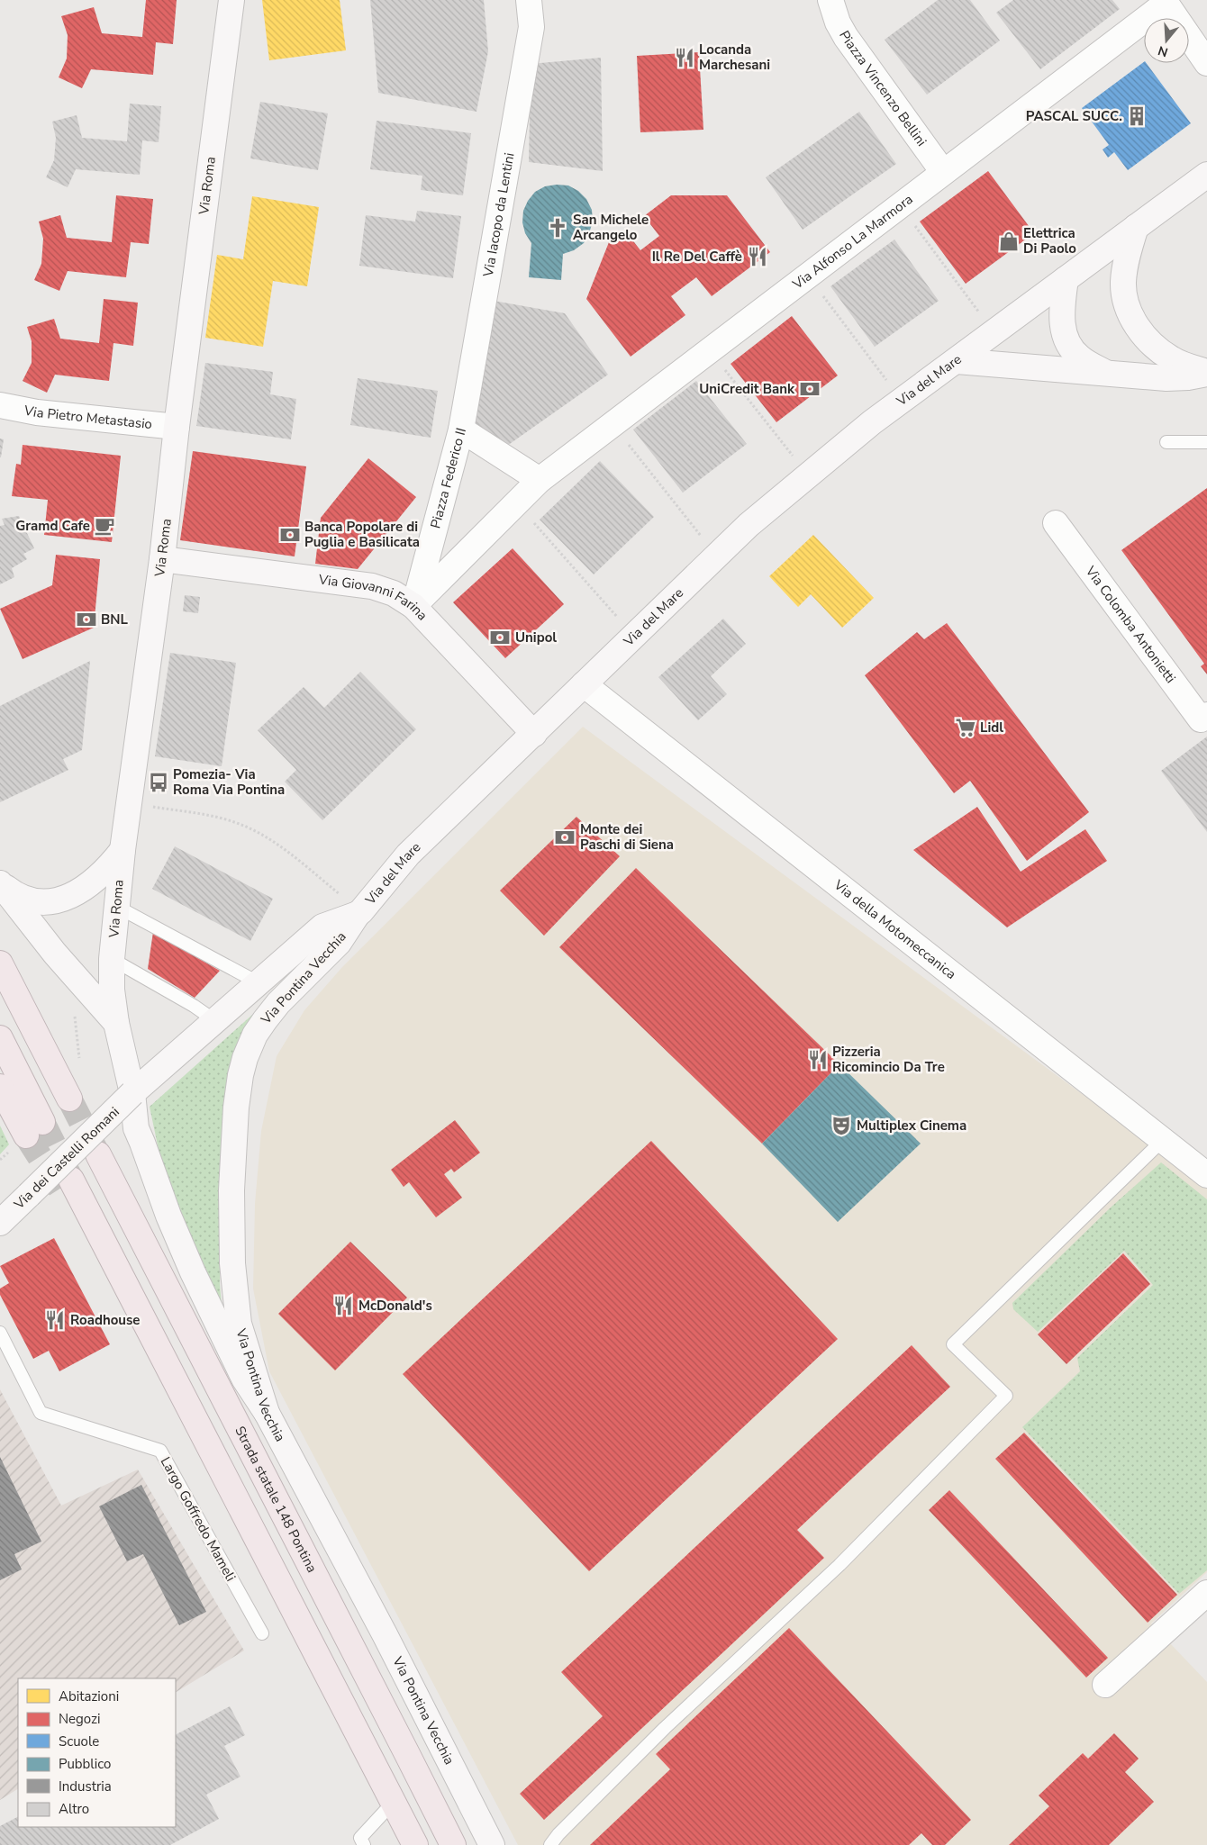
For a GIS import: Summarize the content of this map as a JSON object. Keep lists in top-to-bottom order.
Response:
{
  "streets": {
    "highway": ["Strada statale 148 Pontina"],
    "street": [
      "Piazza Vincenzo Bellini",
      "Via Roma",
      "Via Iacopo da Lentini",
      "Via Alfonso La Marmora",
      "Via del Mare",
      "Via Pietro Metastasio",
      "Piazza Federico II",
      "Via Giovanni Farina",
      "Via Colomba Antonietti",
      "Via della Motomeccanica",
      "Via Pontina Vecchia",
      "Via dei Castelli Romani"
    ],
    "lane": ["Largo Goffredo Mameli"]
  },
  "crossings": [
    ["Piazza Vincenzo Bellini", "Via Alfonso La Marmora"],
    ["Via Roma", "Via del Mare"],
    ["Via Roma", "Via Pietro Metastasio"],
    ["Via Roma", "Via Giovanni Farina"],
    ["Via Roma", "Via Pontina Vecchia"],
    ["Via Roma", "Via dei Castelli Romani"],
    ["Via Iacopo da Lentini", "Piazza Federico II"],
    ["Via Alfonso La Marmora", "Piazza Federico II"],
    ["Via del Mare", "Via Giovanni Farina"],
    ["Via del Mare", "Via della Motomeccanica"],
    ["Via del Mare", "Via Pontina Vecchia"],
    ["Via del Mare", "Via dei Castelli Romani"],
    ["Piazza Federico II", "Via Giovanni Farina"]
  ],
  "places": {
    "restaurant": [
      "Locanda Marchesani",
      "Il Re Del Caffè",
      "Pizzeria Ricomincio Da Tre",
      "McDonald's",
      "Roadhouse"
    ],
    "building": ["PASCAL SUCC."],
    "church": ["San Michele Arcangelo"],
    "shop": ["Elettrica Di Paolo"],
    "bank": [
      "UniCredit Bank",
      "Banca Popolare di Puglia e Basilicata",
      "BNL",
      "Unipol",
      "Monte dei Paschi di Siena"
    ],
    "cafe": ["Gramd Cafe"],
    "supermarket": ["Lidl"],
    "bus stop": ["Pomezia- Via Roma Via Pontina"],
    "theatre": ["Multiplex Cinema"]
  },
  "legend": [
    "Abitazioni",
    "Negozi",
    "Scuole",
    "Pubblico",
    "Industria",
    "Altro"
  ],
  "north": "bottom"
}
